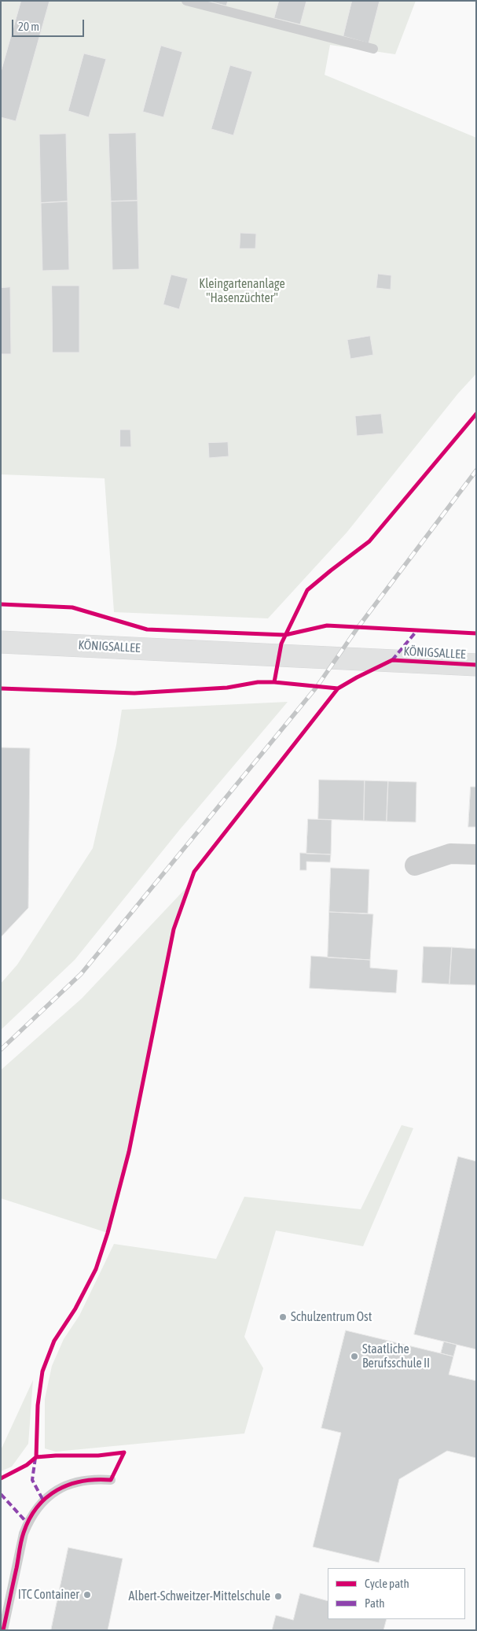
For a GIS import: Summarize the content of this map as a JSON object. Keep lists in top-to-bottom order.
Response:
{
  "streets": {
    "main road": ["KÖNIGSALLEE"]
  },
  "parks": ["Kleingartenanlage \"Hasenzüchter\""],
  "places": [
    "Schulzentrum Ost",
    "Staatliche Berufsschule II",
    "ITC Container",
    "Albert-Schweitzer-Mittelschule"
  ],
  "legend": ["Cycle path", "Path"],
  "scale_bar": "20 m"
}
